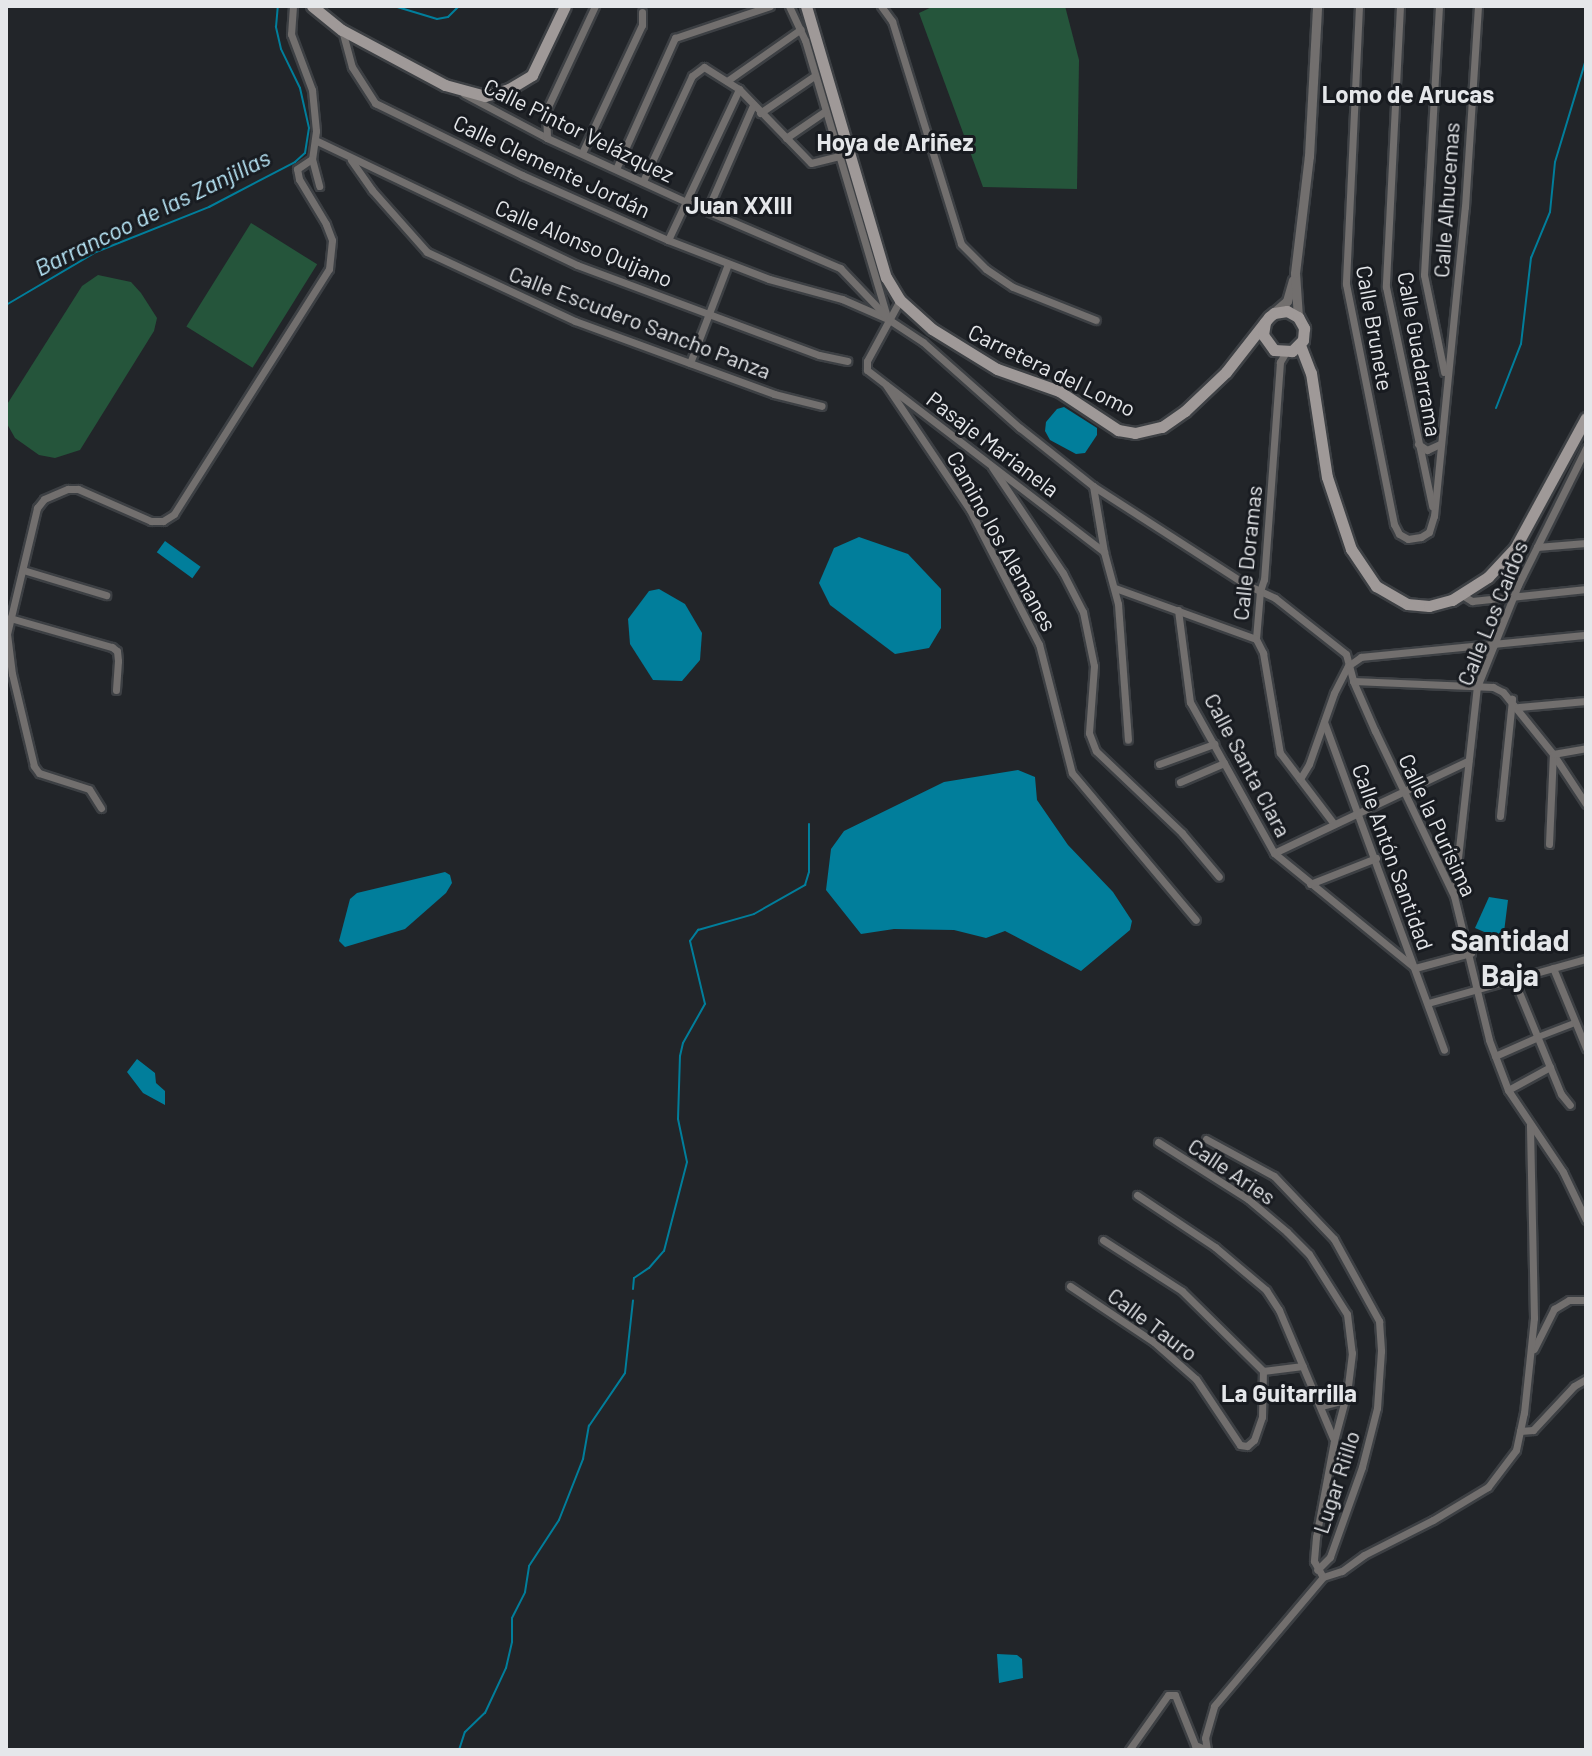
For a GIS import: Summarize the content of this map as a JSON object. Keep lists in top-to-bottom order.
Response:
{
  "streets": {
    "main road": ["Carretera del Lomo"],
    "street": [
      "Calle Pintor Velázquez",
      "Calle Clemente Jordán",
      "Calle Alhucemas",
      "Calle Alonso Quijano",
      "Calle Escudero Sancho Panza",
      "Calle Brunete",
      "Calle Guadarrama",
      "Pasaje Marianela",
      "Camino los Alemanes",
      "Calle Doramas",
      "Calle Los Caídos",
      "Calle Santa Clara",
      "Calle la Purísima",
      "Calle Antón Santidad",
      "Calle Aries",
      "Calle Tauro",
      "Lugar Riillo"
    ]
  },
  "crossings": [
    ["Calle Pintor Velázquez", "Calle Clemente Jordán"],
    ["Calle Pintor Velázquez", "Pasaje Marianela"],
    ["Calle Clemente Jordán", "Pasaje Marianela"],
    ["Calle Clemente Jordán", "Calle Doramas"],
    ["Calle Alhucemas", "Calle Brunete"],
    ["Calle Alhucemas", "Calle Guadarrama"],
    ["Calle Alonso Quijano", "Calle Escudero Sancho Panza"],
    ["Pasaje Marianela", "Camino los Alemanes"],
    ["Calle Los Caídos", "Calle la Purísima"],
    ["Calle Santa Clara", "Calle Antón Santidad"],
    ["Calle Aries", "Lugar Riillo"]
  ],
  "districts": [
    "Lomo de Arucas",
    "Hoya de Ariñez",
    "Juan XXIII",
    "Santidad Baja",
    "La Guitarrilla"
  ],
  "water": ["Barrancoo de las Zanjillas"]
}
